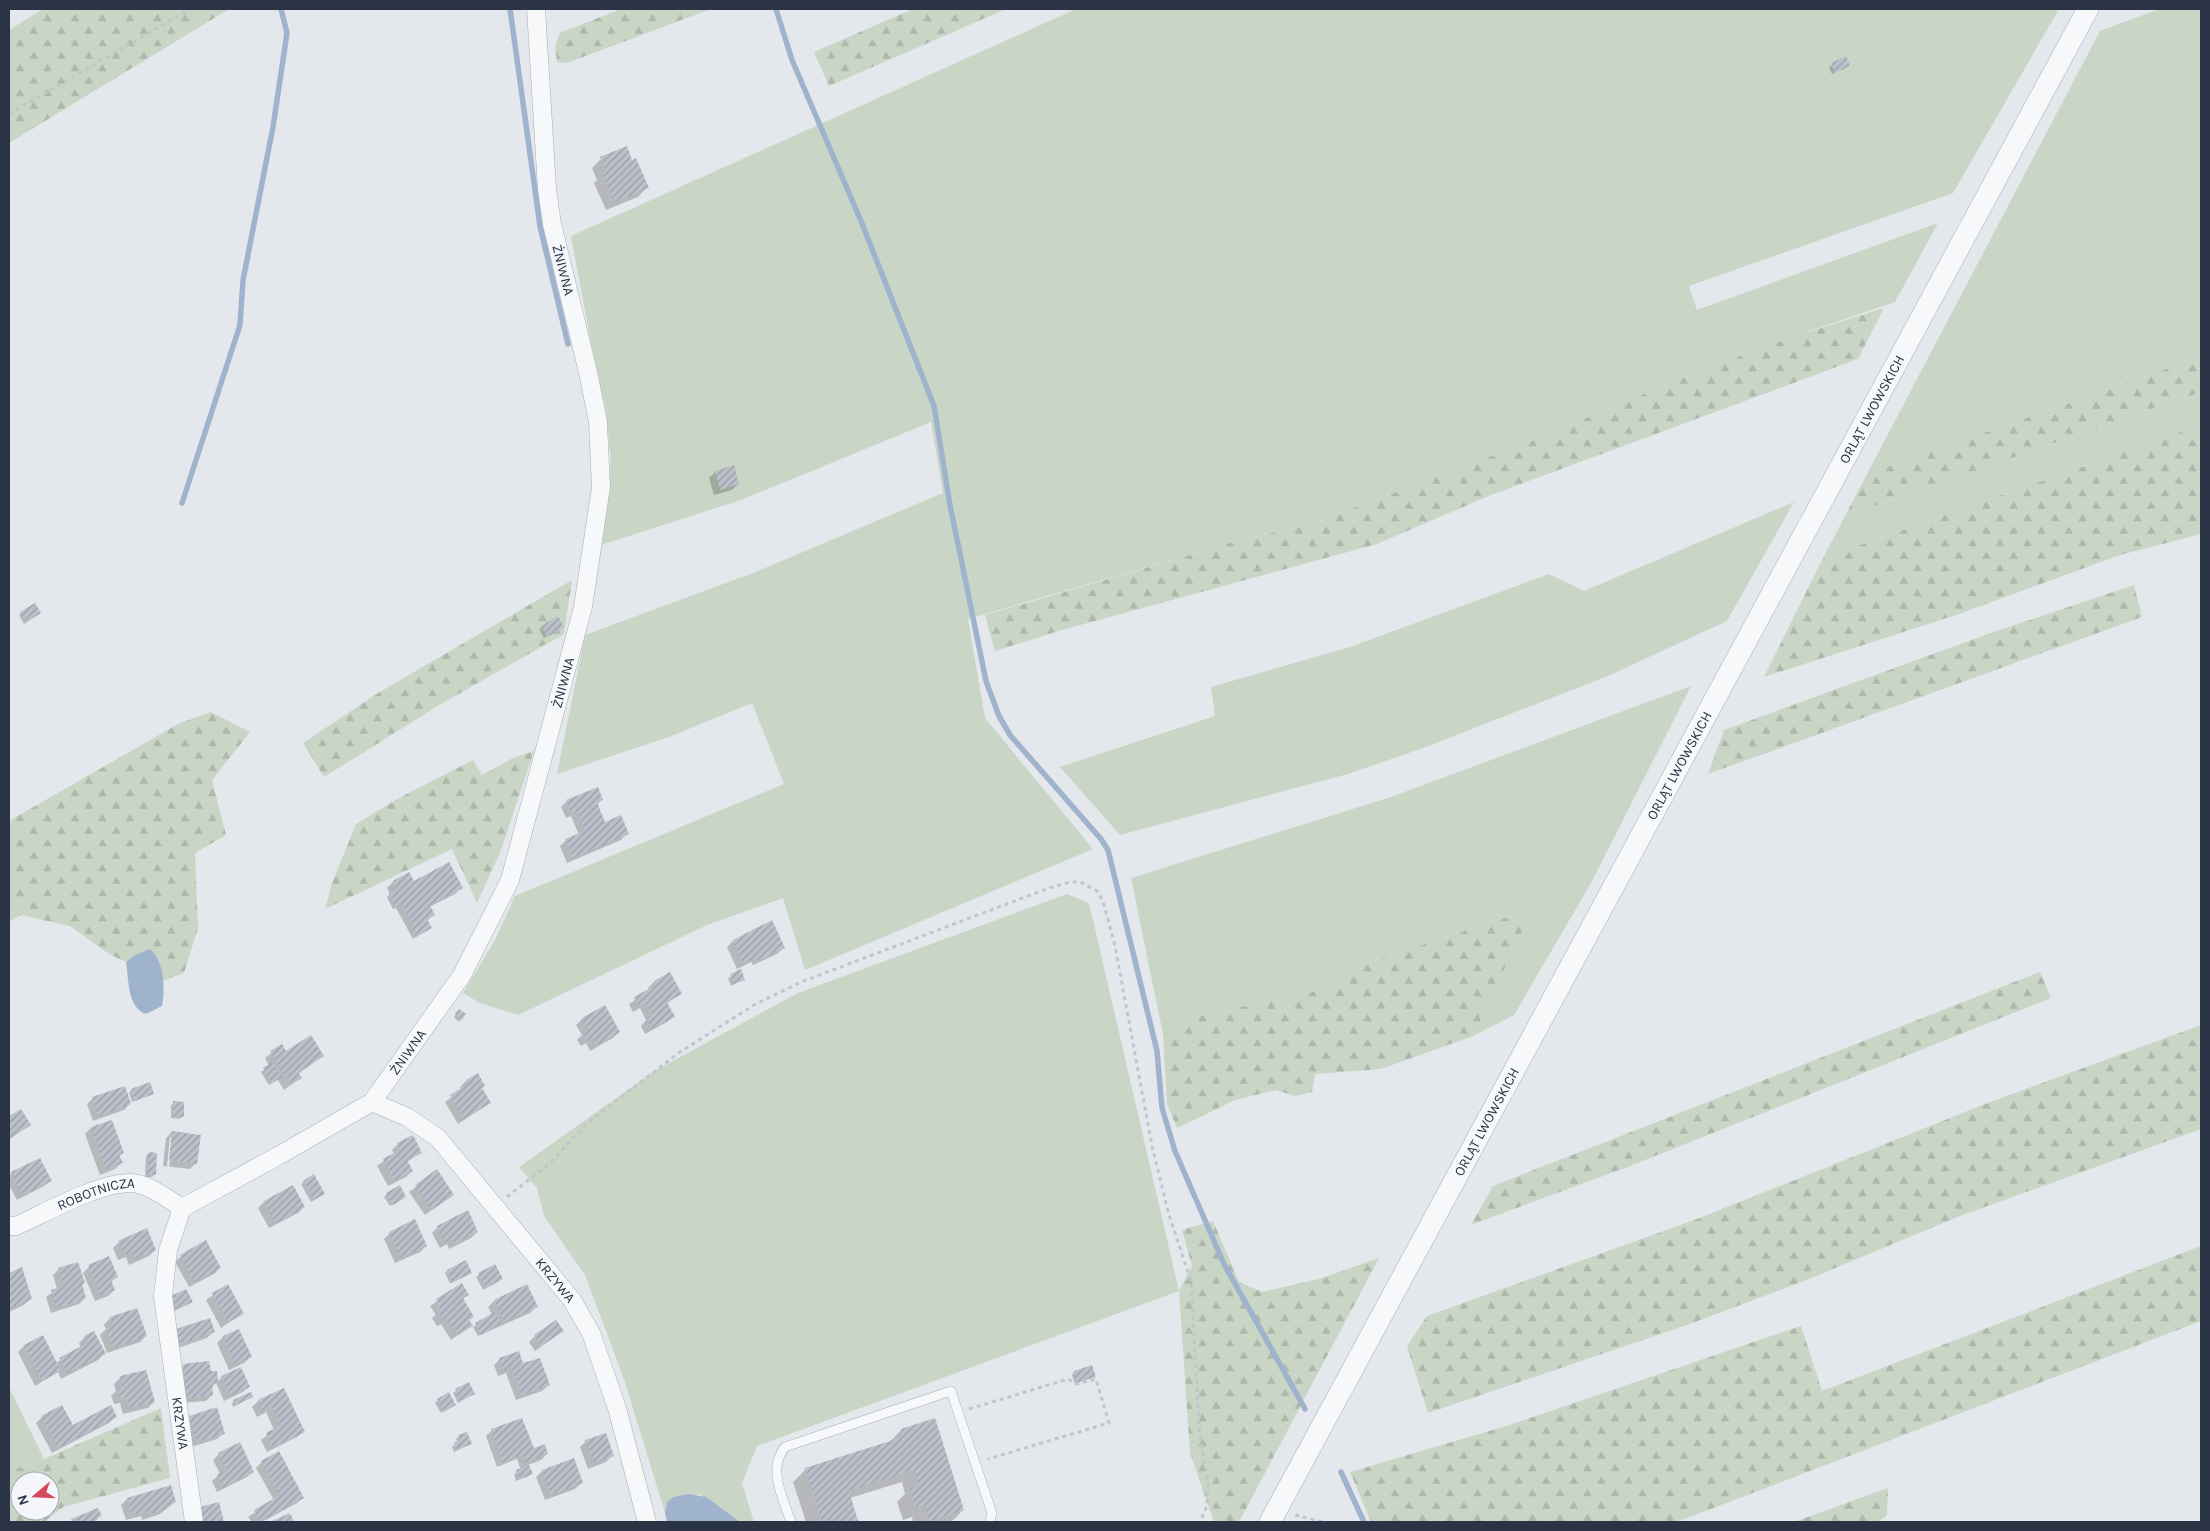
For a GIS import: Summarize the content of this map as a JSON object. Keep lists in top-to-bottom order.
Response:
{
  "streets": {
    "street": [
      "ŻNIWNA",
      "ORLĄT LWOWSKICH",
      "ROBOTNICZA",
      "KRZYWA"
    ]
  },
  "crossings": [
    ["ŻNIWNA", "ROBOTNICZA"],
    ["ŻNIWNA", "KRZYWA"],
    ["ROBOTNICZA", "KRZYWA"]
  ],
  "north": "left"
}
